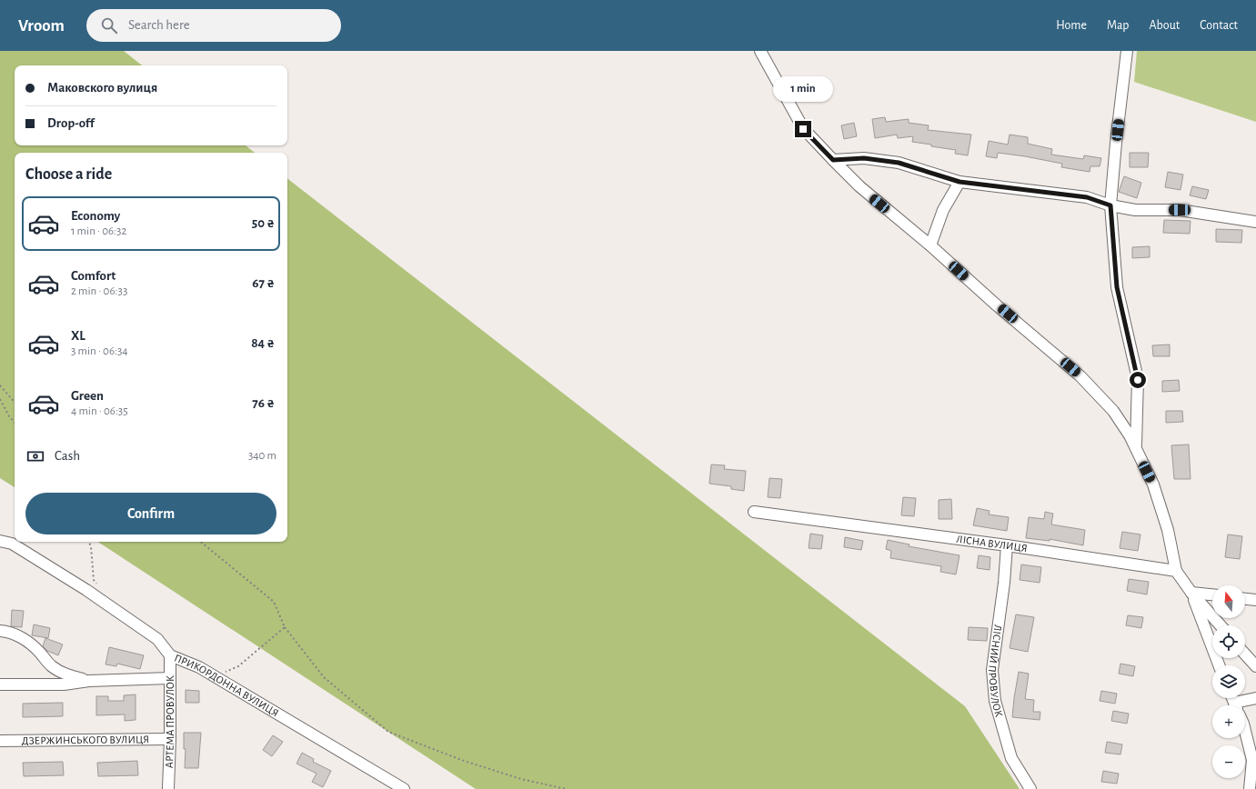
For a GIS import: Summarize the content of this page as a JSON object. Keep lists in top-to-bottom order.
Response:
{
  "streets": {
    "street": [
      "ЛІСНА ВУЛИЦЯ",
      "ЛІСНИЙ ПРОВУЛОК",
      "ПРИКОРДОННА ВУЛИЦЯ",
      "АРТЕМА ПРОВУЛОК",
      "ДЗЕРЖИНСЬКОГО ВУЛИЦЯ"
    ]
  },
  "crossings": [
    ["ЛІСНА ВУЛИЦЯ", "ЛІСНИЙ ПРОВУЛОК"],
    ["ПРИКОРДОННА ВУЛИЦЯ", "АРТЕМА ПРОВУЛОК"],
    ["АРТЕМА ПРОВУЛОК", "ДЗЕРЖИНСЬКОГО ВУЛИЦЯ"]
  ],
  "north": "top",
  "page": {
    "header": "Vroom",
    "search": "Search here",
    "nav": [
      "Home",
      "Map",
      "About",
      "Contact"
    ],
    "banner": ["Маковского вулиця", "Drop-off"],
    "bubble": "1 min",
    "heading": "Choose a ride",
    "list": [
      {
        "name": "Economy",
        "note": "1 min · 06:32",
        "value": "50 ₴"
      },
      {
        "name": "Comfort",
        "note": "2 min · 06:33",
        "value": "67 ₴"
      },
      {
        "name": "XL",
        "note": "3 min · 06:34",
        "value": "84 ₴"
      },
      {
        "name": "Green",
        "note": "4 min · 06:35",
        "value": "76 ₴"
      }
    ],
    "pay": ["Cash", "340 m"],
    "buttons": "Confirm",
    "map_buttons": ["+", "−"]
  }
}
